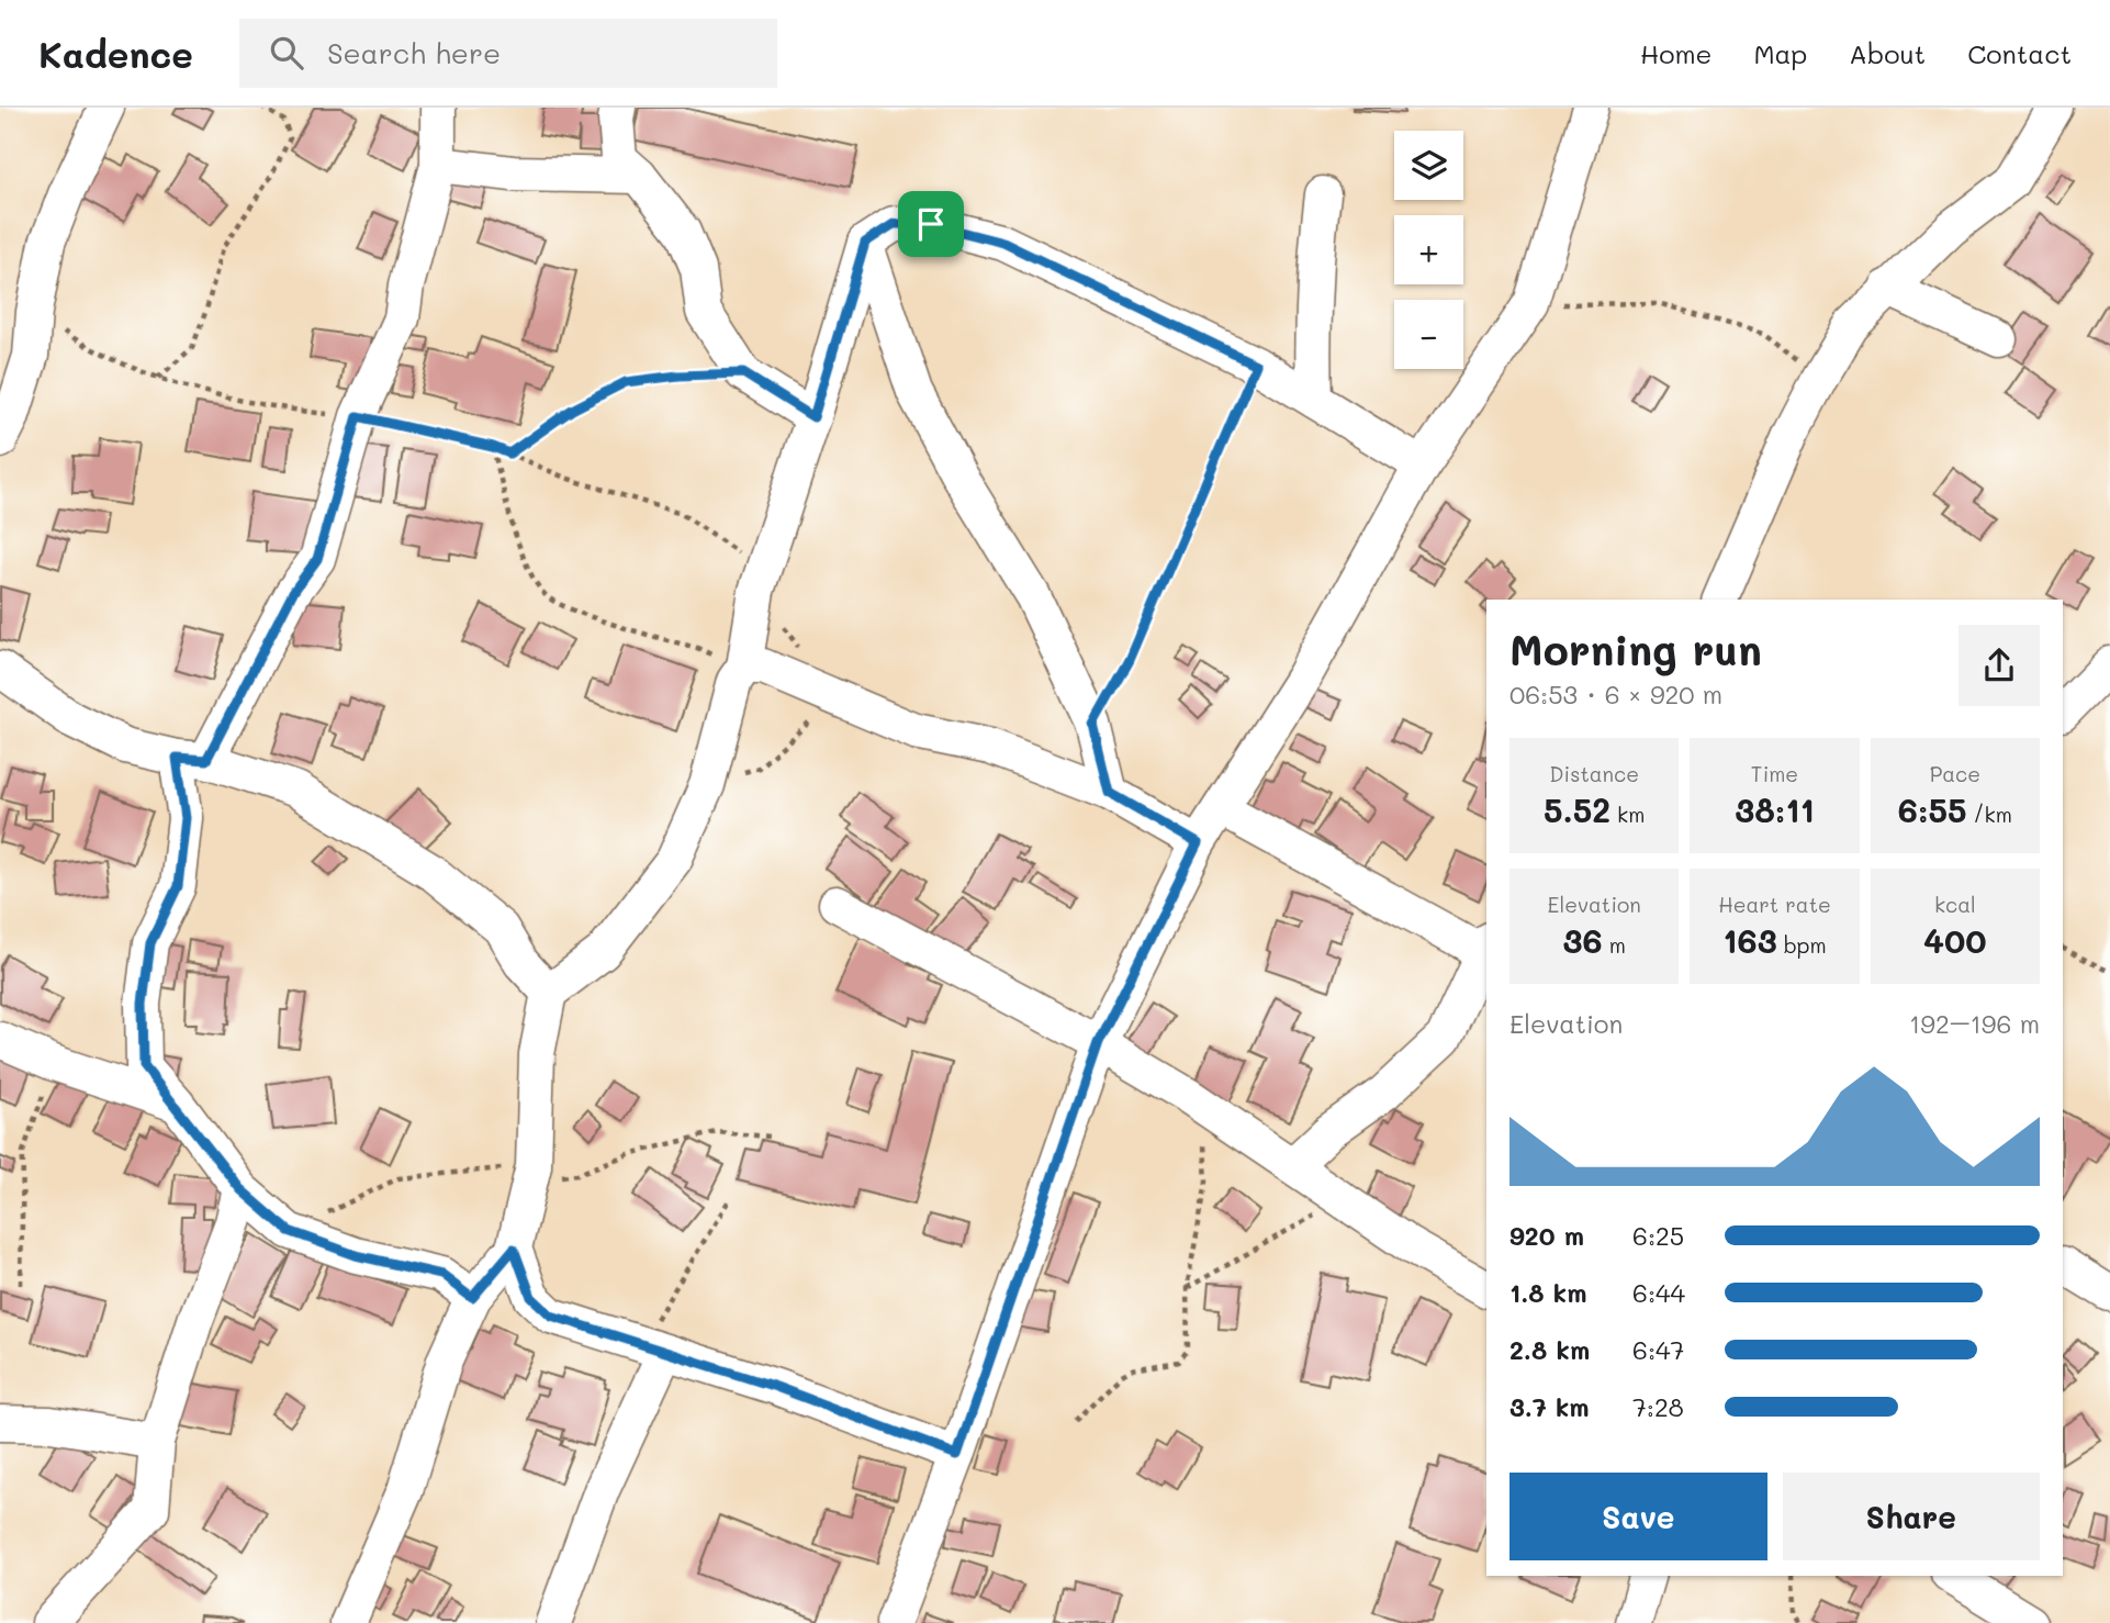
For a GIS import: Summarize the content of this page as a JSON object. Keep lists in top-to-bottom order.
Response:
{
  "page": {
    "header": "Kadence",
    "search": "Search here",
    "nav": [
      "Home",
      "Map",
      "About",
      "Contact"
    ],
    "map_buttons": ["+", "−"],
    "heading": ["Morning run", "06:53 · 6 × 920 m"],
    "stats": [
      ["Distance", "5.52 km"],
      ["Time", "38:11"],
      ["Pace", "6:55 /km"],
      ["Elevation", "36 m"],
      ["Heart rate", "163 bpm"],
      ["kcal", "400"]
    ],
    "chart": ["Elevation", "192–196 m"],
    "list": [
      {
        "name": "920 m",
        "note": "6:25"
      },
      {
        "name": "1.8 km",
        "note": "6:44"
      },
      {
        "name": "2.8 km",
        "note": "6:47"
      },
      {
        "name": "3.7 km",
        "note": "7:28"
      }
    ],
    "buttons": ["Save", "Share"]
  }
}
